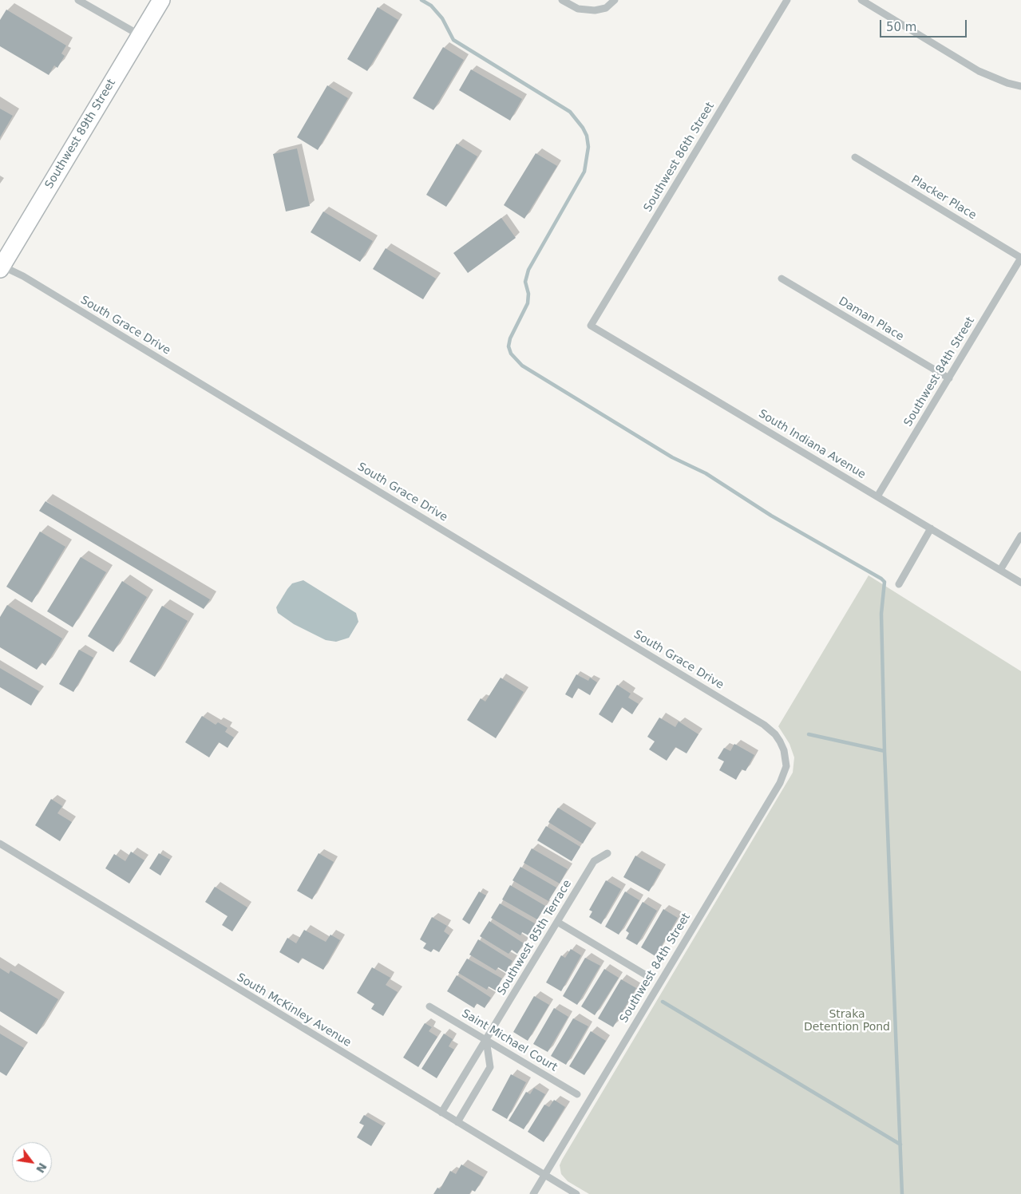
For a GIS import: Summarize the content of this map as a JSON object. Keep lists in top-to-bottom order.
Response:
{
  "streets": {
    "main road": ["Southwest 89th Street"],
    "street": [
      "Southwest 86th Street",
      "Placker Place",
      "Daman Place",
      "South Grace Drive",
      "Southwest 84th Street",
      "South Indiana Avenue",
      "Southwest 85th Terrace",
      "South McKinley Avenue",
      "Saint Michael Court"
    ]
  },
  "crossings": [
    ["Southwest 89th Street", "South Grace Drive"],
    ["Southwest 86th Street", "South Indiana Avenue"],
    ["Placker Place", "Southwest 84th Street"],
    ["Daman Place", "Southwest 84th Street"],
    ["South Grace Drive", "Southwest 84th Street"],
    ["Southwest 84th Street", "South Indiana Avenue"],
    ["Southwest 84th Street", "South McKinley Avenue"],
    ["Southwest 85th Terrace", "South McKinley Avenue"],
    ["Southwest 85th Terrace", "Saint Michael Court"]
  ],
  "parks": ["Straka Detention Pond"],
  "scale_bar": "50 m",
  "north": "bottom right"
}
